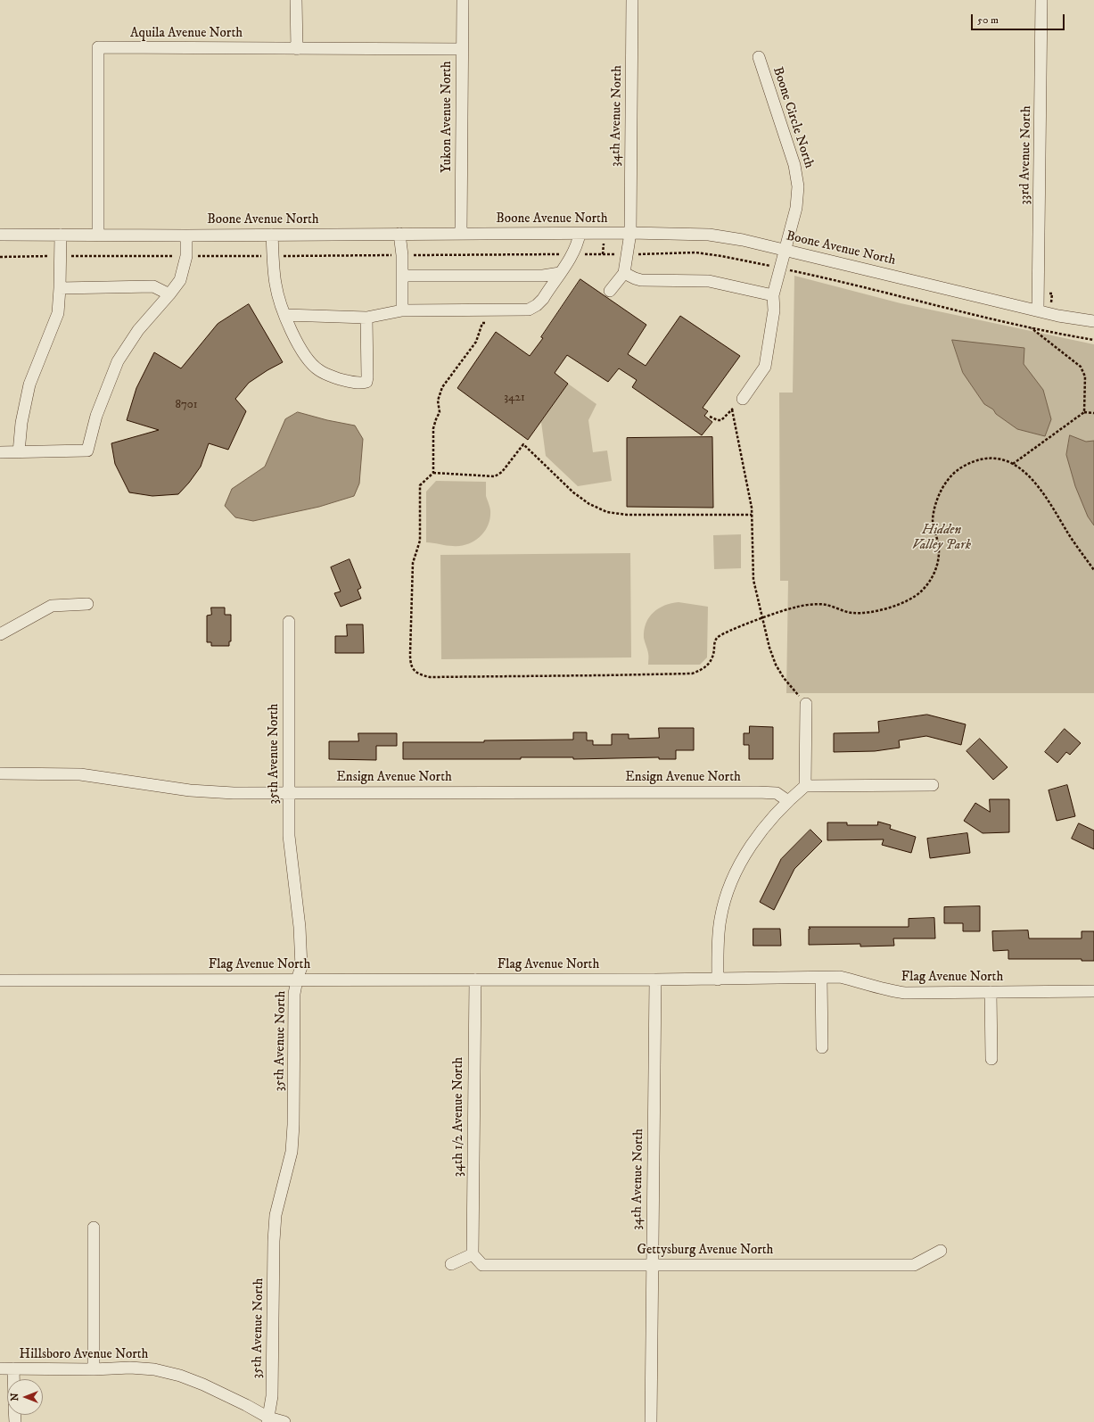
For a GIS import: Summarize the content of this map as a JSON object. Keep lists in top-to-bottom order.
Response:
{
  "streets": {
    "street": [
      "Aquila Avenue North",
      "34th Avenue North",
      "Yukon Avenue North",
      "Boone Circle North",
      "33rd Avenue North",
      "Boone Avenue North",
      "35th Avenue North",
      "Ensign Avenue North",
      "Flag Avenue North",
      "34th 1/2 Avenue North",
      "Gettysburg Avenue North",
      "Hillsboro Avenue North"
    ]
  },
  "crossings": [
    ["Aquila Avenue North", "Yukon Avenue North"],
    ["Aquila Avenue North", "Boone Avenue North"],
    ["34th Avenue North", "Boone Avenue North"],
    ["34th Avenue North", "Flag Avenue North"],
    ["34th Avenue North", "Gettysburg Avenue North"],
    ["Yukon Avenue North", "Boone Avenue North"],
    ["Boone Circle North", "Boone Avenue North"],
    ["33rd Avenue North", "Boone Avenue North"],
    ["35th Avenue North", "Ensign Avenue North"],
    ["35th Avenue North", "Flag Avenue North"],
    ["35th Avenue North", "Hillsboro Avenue North"],
    ["Flag Avenue North", "34th 1/2 Avenue North"],
    ["34th 1/2 Avenue North", "Gettysburg Avenue North"]
  ],
  "parks": ["Hidden Valley Park"],
  "house_numbers": ["3421", "8701"],
  "scale_bar": "50 m",
  "north": "left"
}
